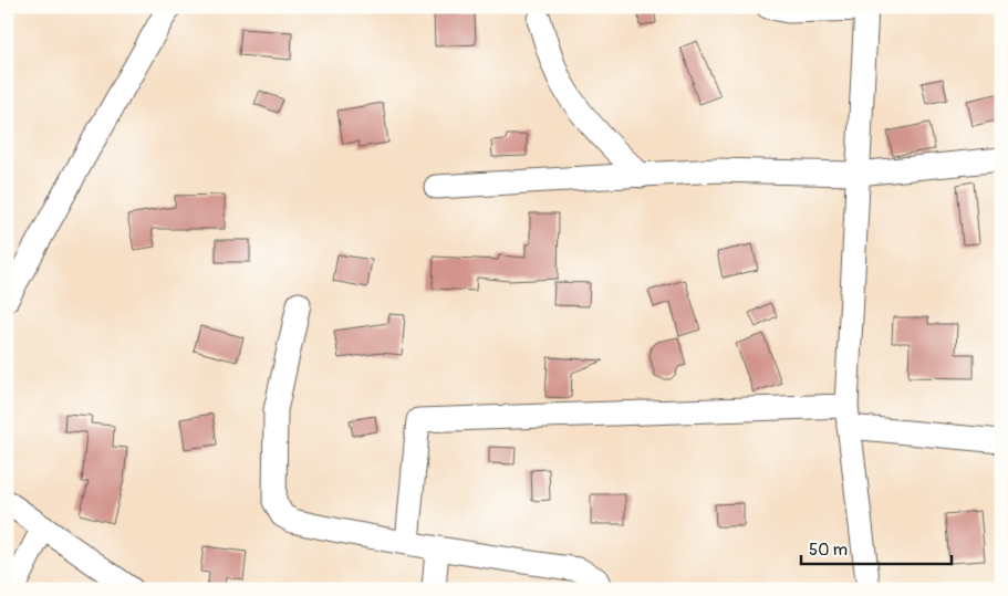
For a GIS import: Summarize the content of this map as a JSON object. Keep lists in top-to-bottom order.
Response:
{
  "scale_bar": "50 m"
}
